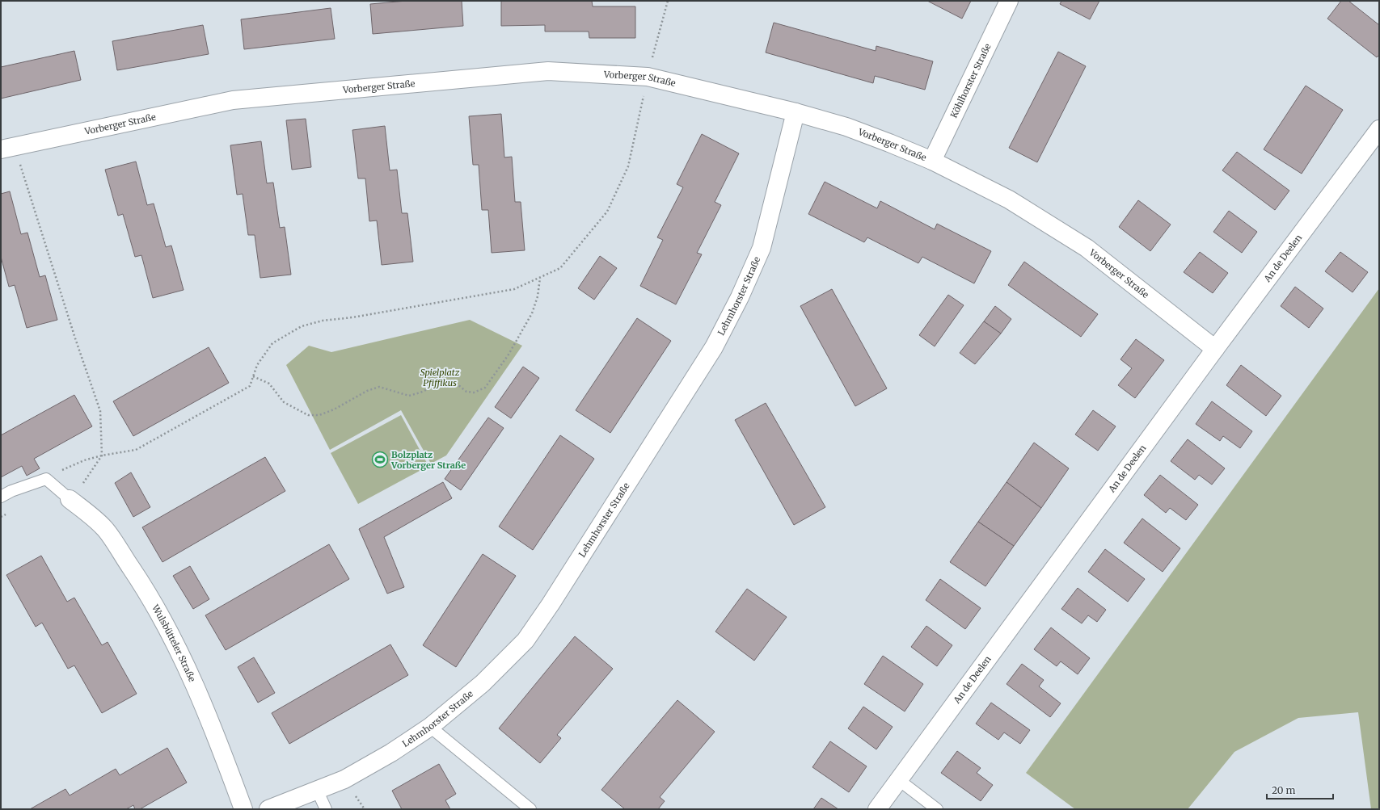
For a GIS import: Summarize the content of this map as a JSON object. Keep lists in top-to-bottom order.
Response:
{
  "streets": {
    "street": [
      "Vorberger Straße",
      "Köhlhorster Straße",
      "An de Deelen",
      "Lehmhorster Straße",
      "Wulsbütteler Straße"
    ]
  },
  "crossings": [
    ["Vorberger Straße", "Köhlhorster Straße"],
    ["Vorberger Straße", "An de Deelen"],
    ["Vorberger Straße", "Lehmhorster Straße"]
  ],
  "parks": ["Spielplatz Pfiffikus"],
  "places": {
    "sports": ["Bolzplatz Vorberger Straße"]
  },
  "scale_bar": "20 m"
}
